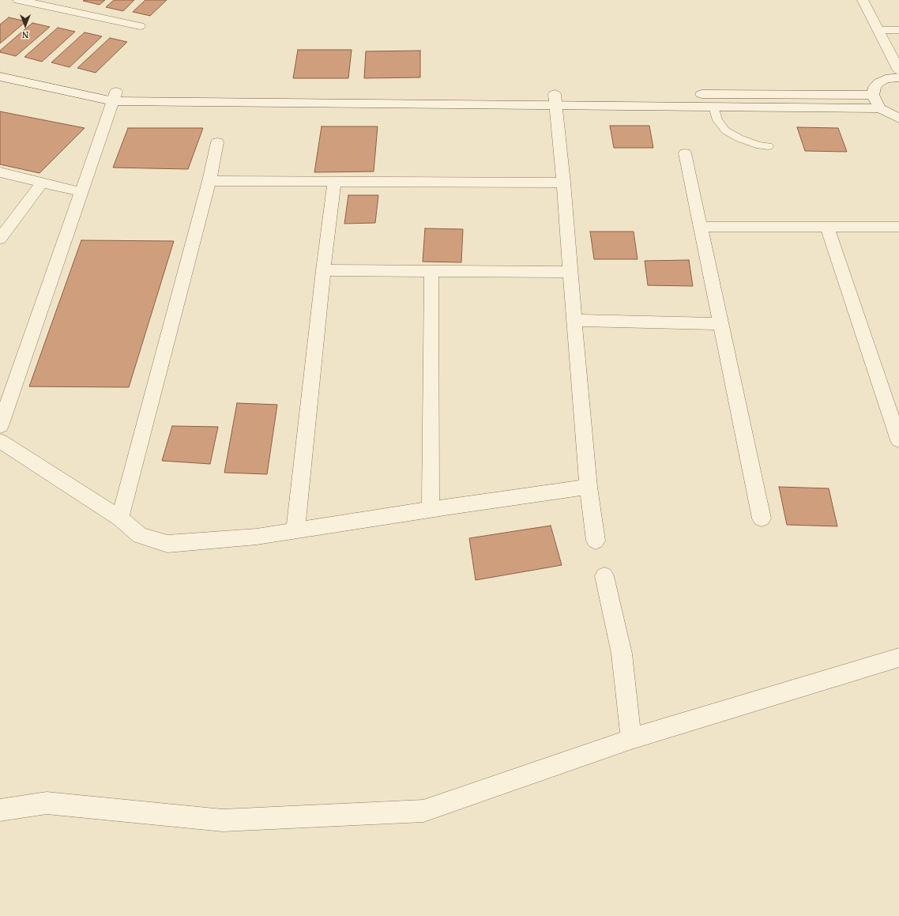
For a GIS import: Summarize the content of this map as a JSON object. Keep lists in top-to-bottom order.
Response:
{
  "north": "bottom"
}
